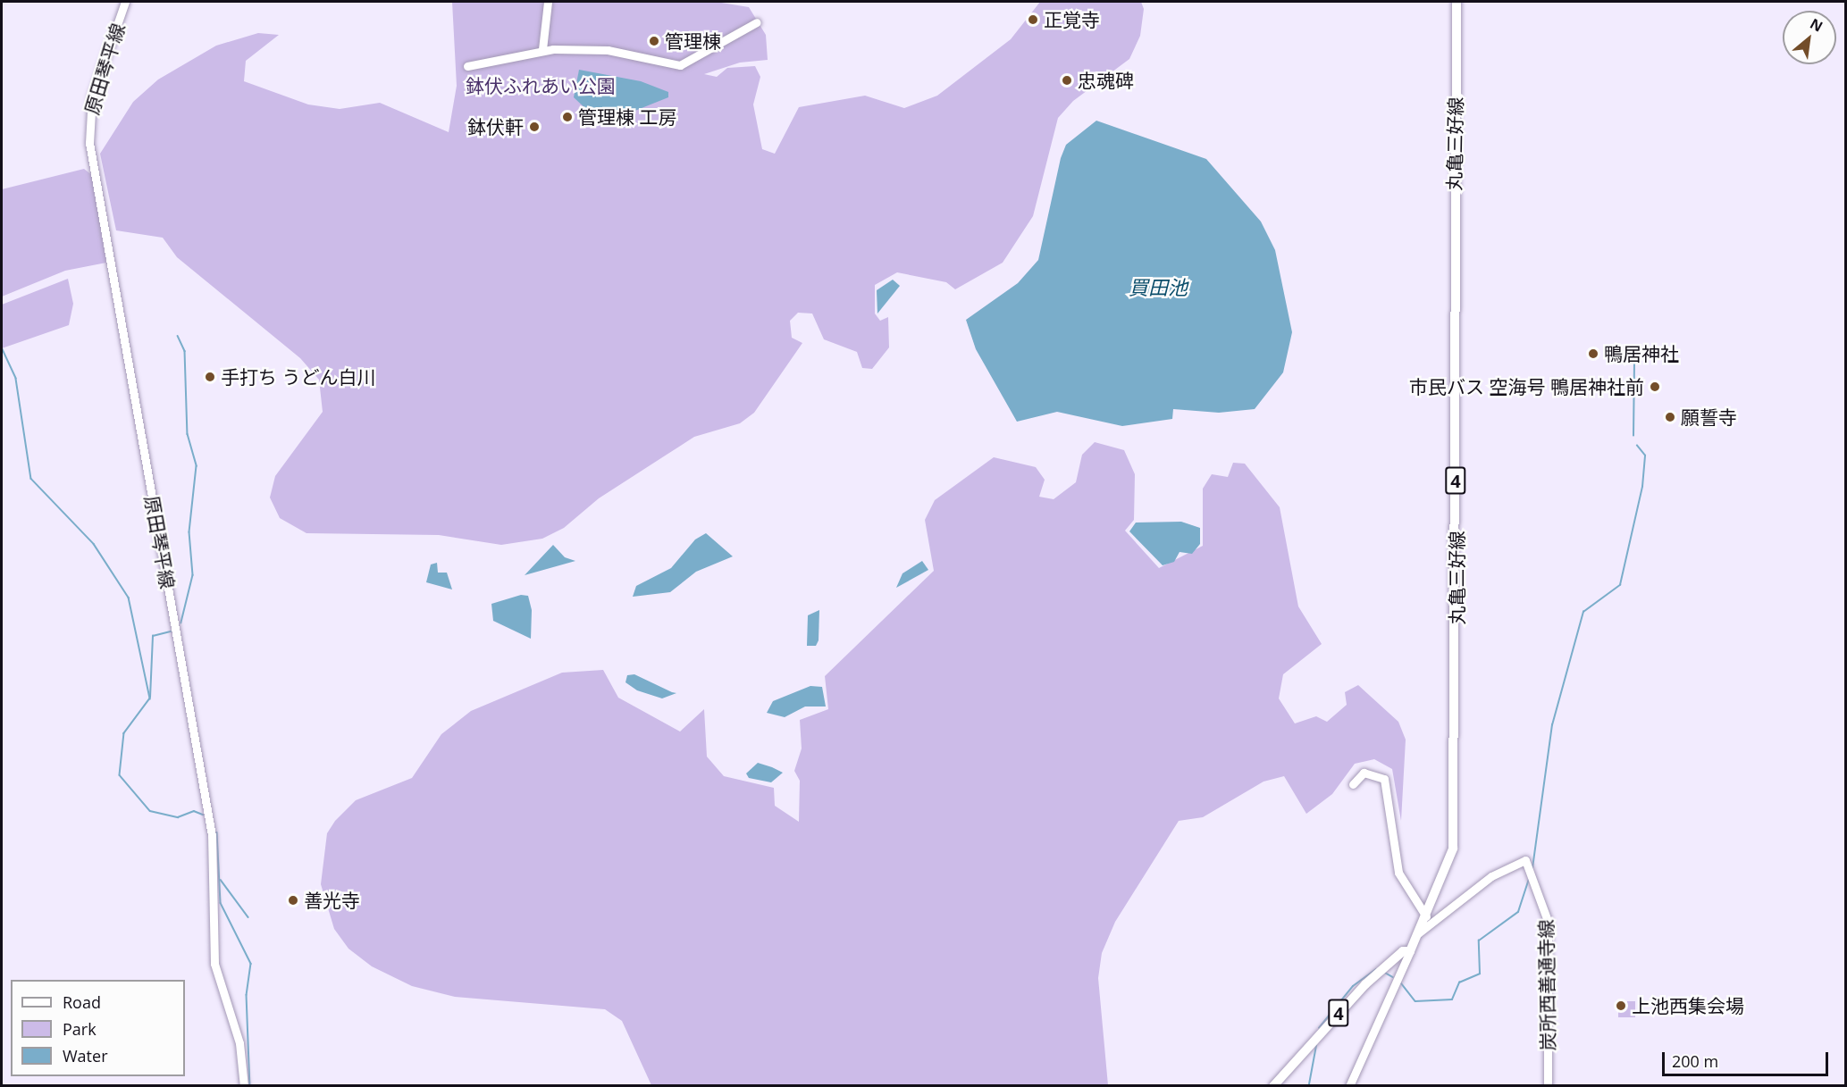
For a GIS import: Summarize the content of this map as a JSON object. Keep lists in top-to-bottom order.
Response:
{
  "streets": {
    "main road": [
      "原田琴平線",
      "丸亀三好線",
      "4",
      "炭所西善通寺線"
    ]
  },
  "crossings": [
    ["丸亀三好線", "4"],
    ["丸亀三好線", "炭所西善通寺線"]
  ],
  "water": ["買田池"],
  "parks": ["鉢伏ふれあい公園"],
  "places": [
    "正覚寺",
    "管理棟",
    "忠魂碑",
    "管理棟 工房",
    "鉢伏軒",
    "鴨居神社",
    "手打ち うどん白川",
    "市民バス 空海号 鴨居神社前",
    "願誓寺",
    "善光寺",
    "上池西集会場"
  ],
  "legend": ["Road", "Park", "Water"],
  "scale_bar": "200 m",
  "north": "top right"
}
